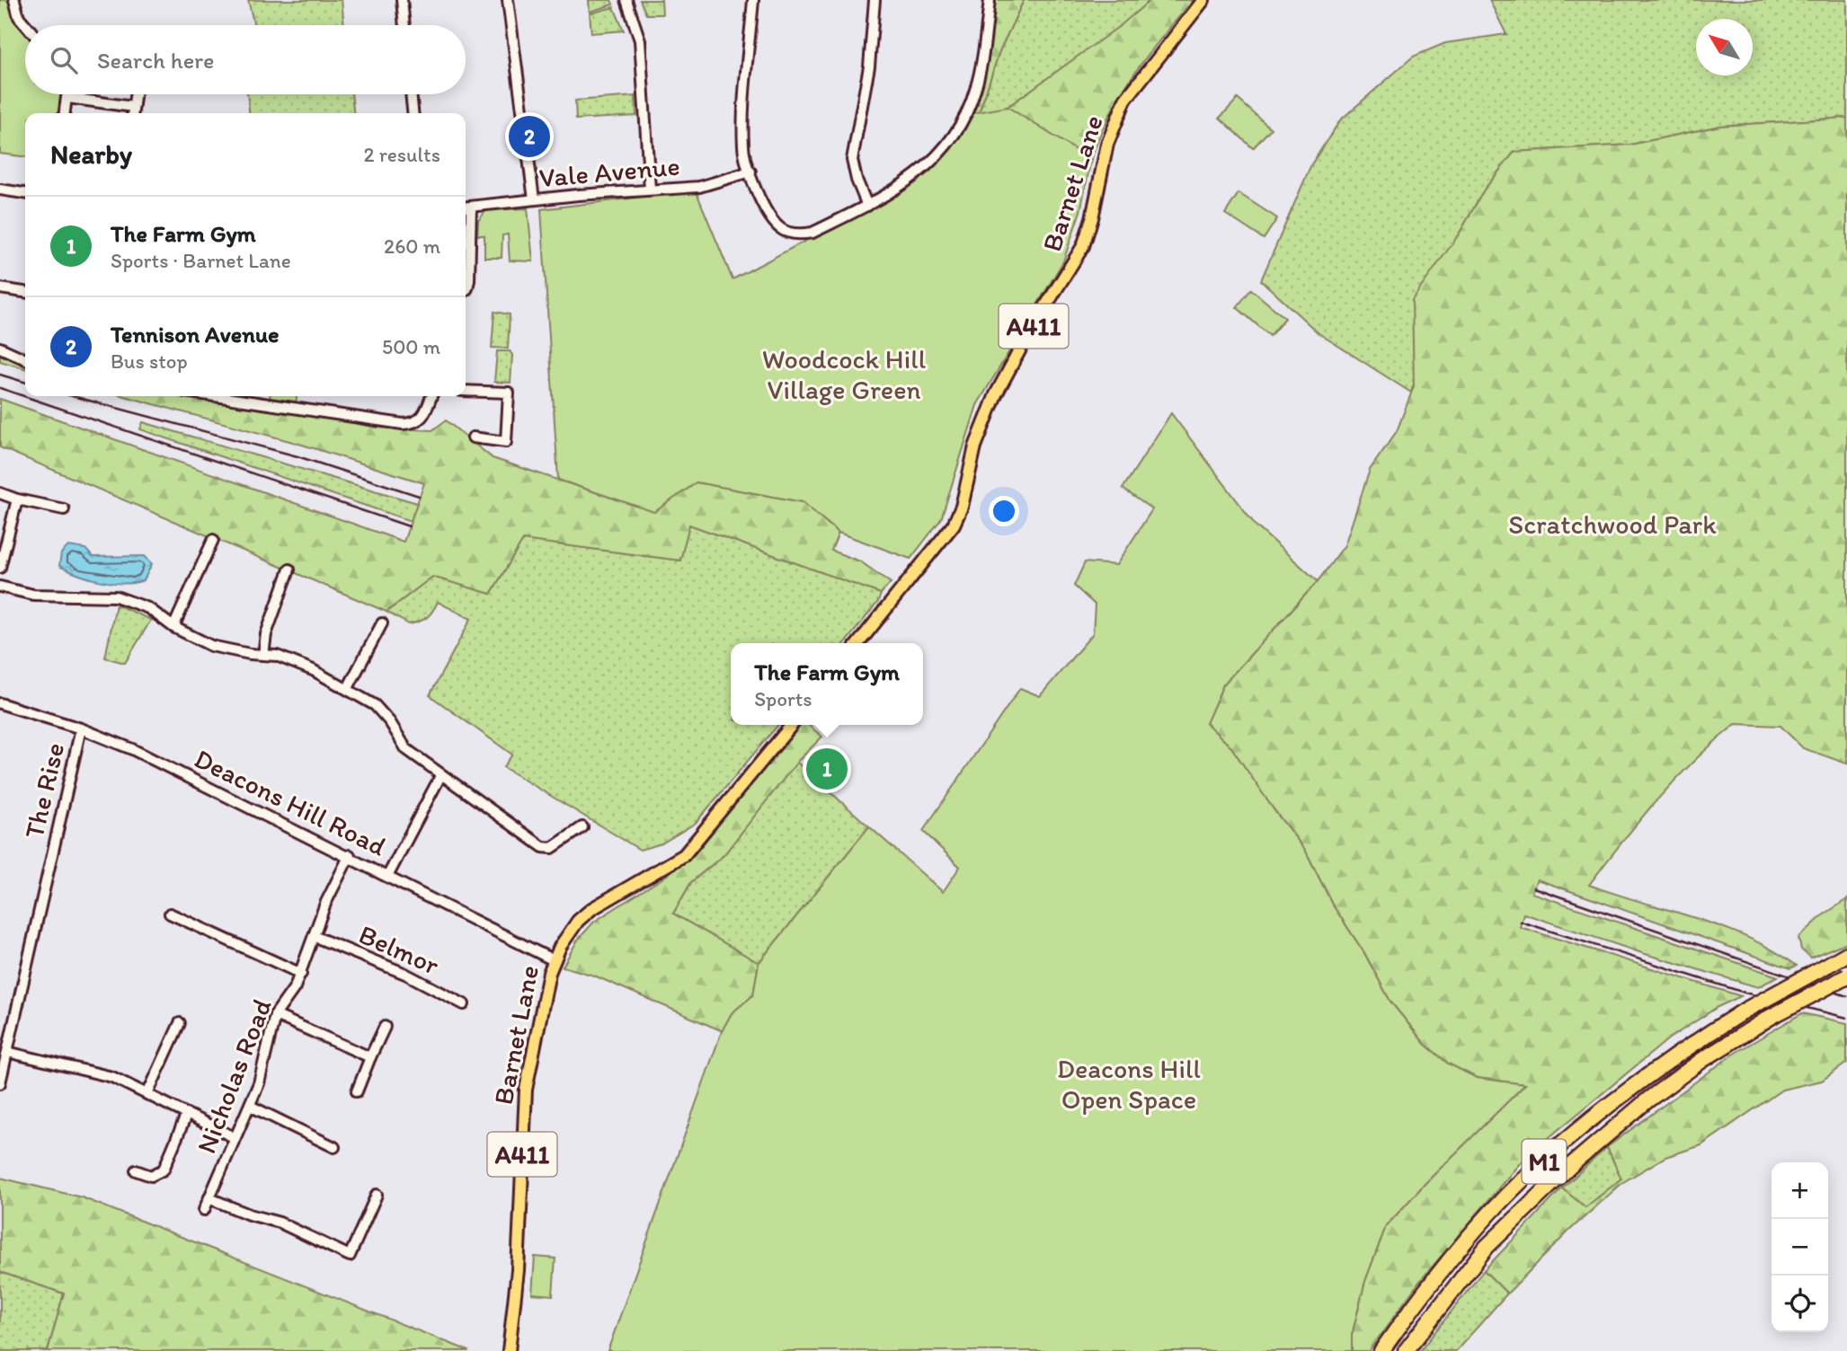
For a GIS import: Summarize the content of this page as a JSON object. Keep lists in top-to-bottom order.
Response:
{
  "streets": {
    "highway": ["M1"],
    "main road": ["Barnet Lane", "A411"],
    "street": [
      "Vale Avenue",
      "The Rise",
      "Deacons Hill Road",
      "Belmor",
      "Nicholas Road"
    ]
  },
  "crossings": [
    ["Barnet Lane", "Deacons Hill Road"],
    ["The Rise", "Deacons Hill Road"],
    ["Deacons Hill Road", "Nicholas Road"],
    ["Belmor", "Nicholas Road"]
  ],
  "parks": ["Woodcock Hill Village Green", "Scratchwood Park", "Deacons Hill Open Space"],
  "north": "top left",
  "page": {
    "search": "Search here",
    "pins": ["2", "1"],
    "heading": ["Nearby", "2 results"],
    "list": [
      {
        "mark": "1",
        "name": "The Farm Gym",
        "note": "Sports · Barnet Lane",
        "value": "260 m"
      },
      {
        "mark": "2",
        "name": "Tennison Avenue",
        "note": "Bus stop",
        "value": "500 m"
      }
    ],
    "popup": ["The Farm Gym", "Sports"],
    "map_buttons": ["+", "−"]
  }
}
